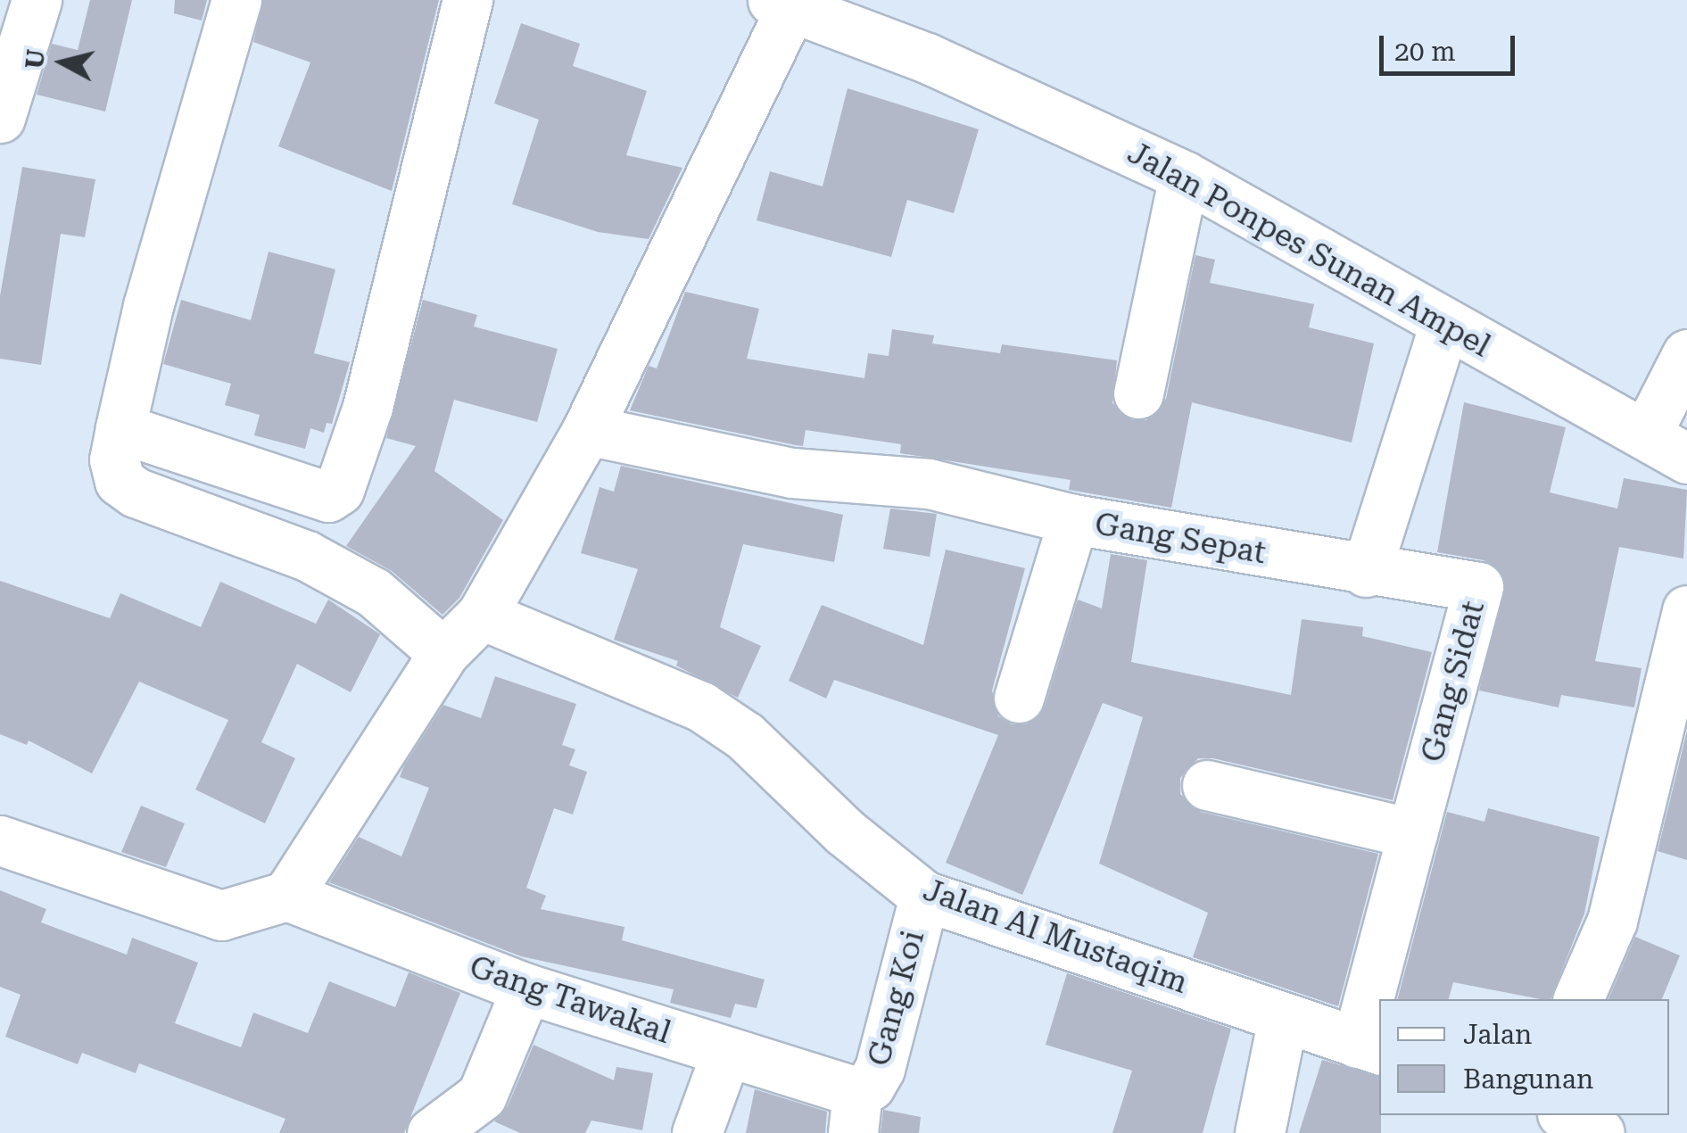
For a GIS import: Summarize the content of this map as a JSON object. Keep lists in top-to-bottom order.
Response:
{
  "streets": {
    "street": [
      "Jalan Ponpes Sunan Ampel",
      "Gang Sepat",
      "Gang Sidat",
      "Jalan Al Mustaqim",
      "Gang Koi",
      "Gang Tawakal"
    ]
  },
  "crossings": [
    ["Gang Sepat", "Gang Sidat"],
    ["Gang Sidat", "Jalan Al Mustaqim"],
    ["Jalan Al Mustaqim", "Gang Koi"],
    ["Gang Koi", "Gang Tawakal"]
  ],
  "legend": ["Jalan", "Bangunan"],
  "scale_bar": "20 m",
  "north": "left"
}
